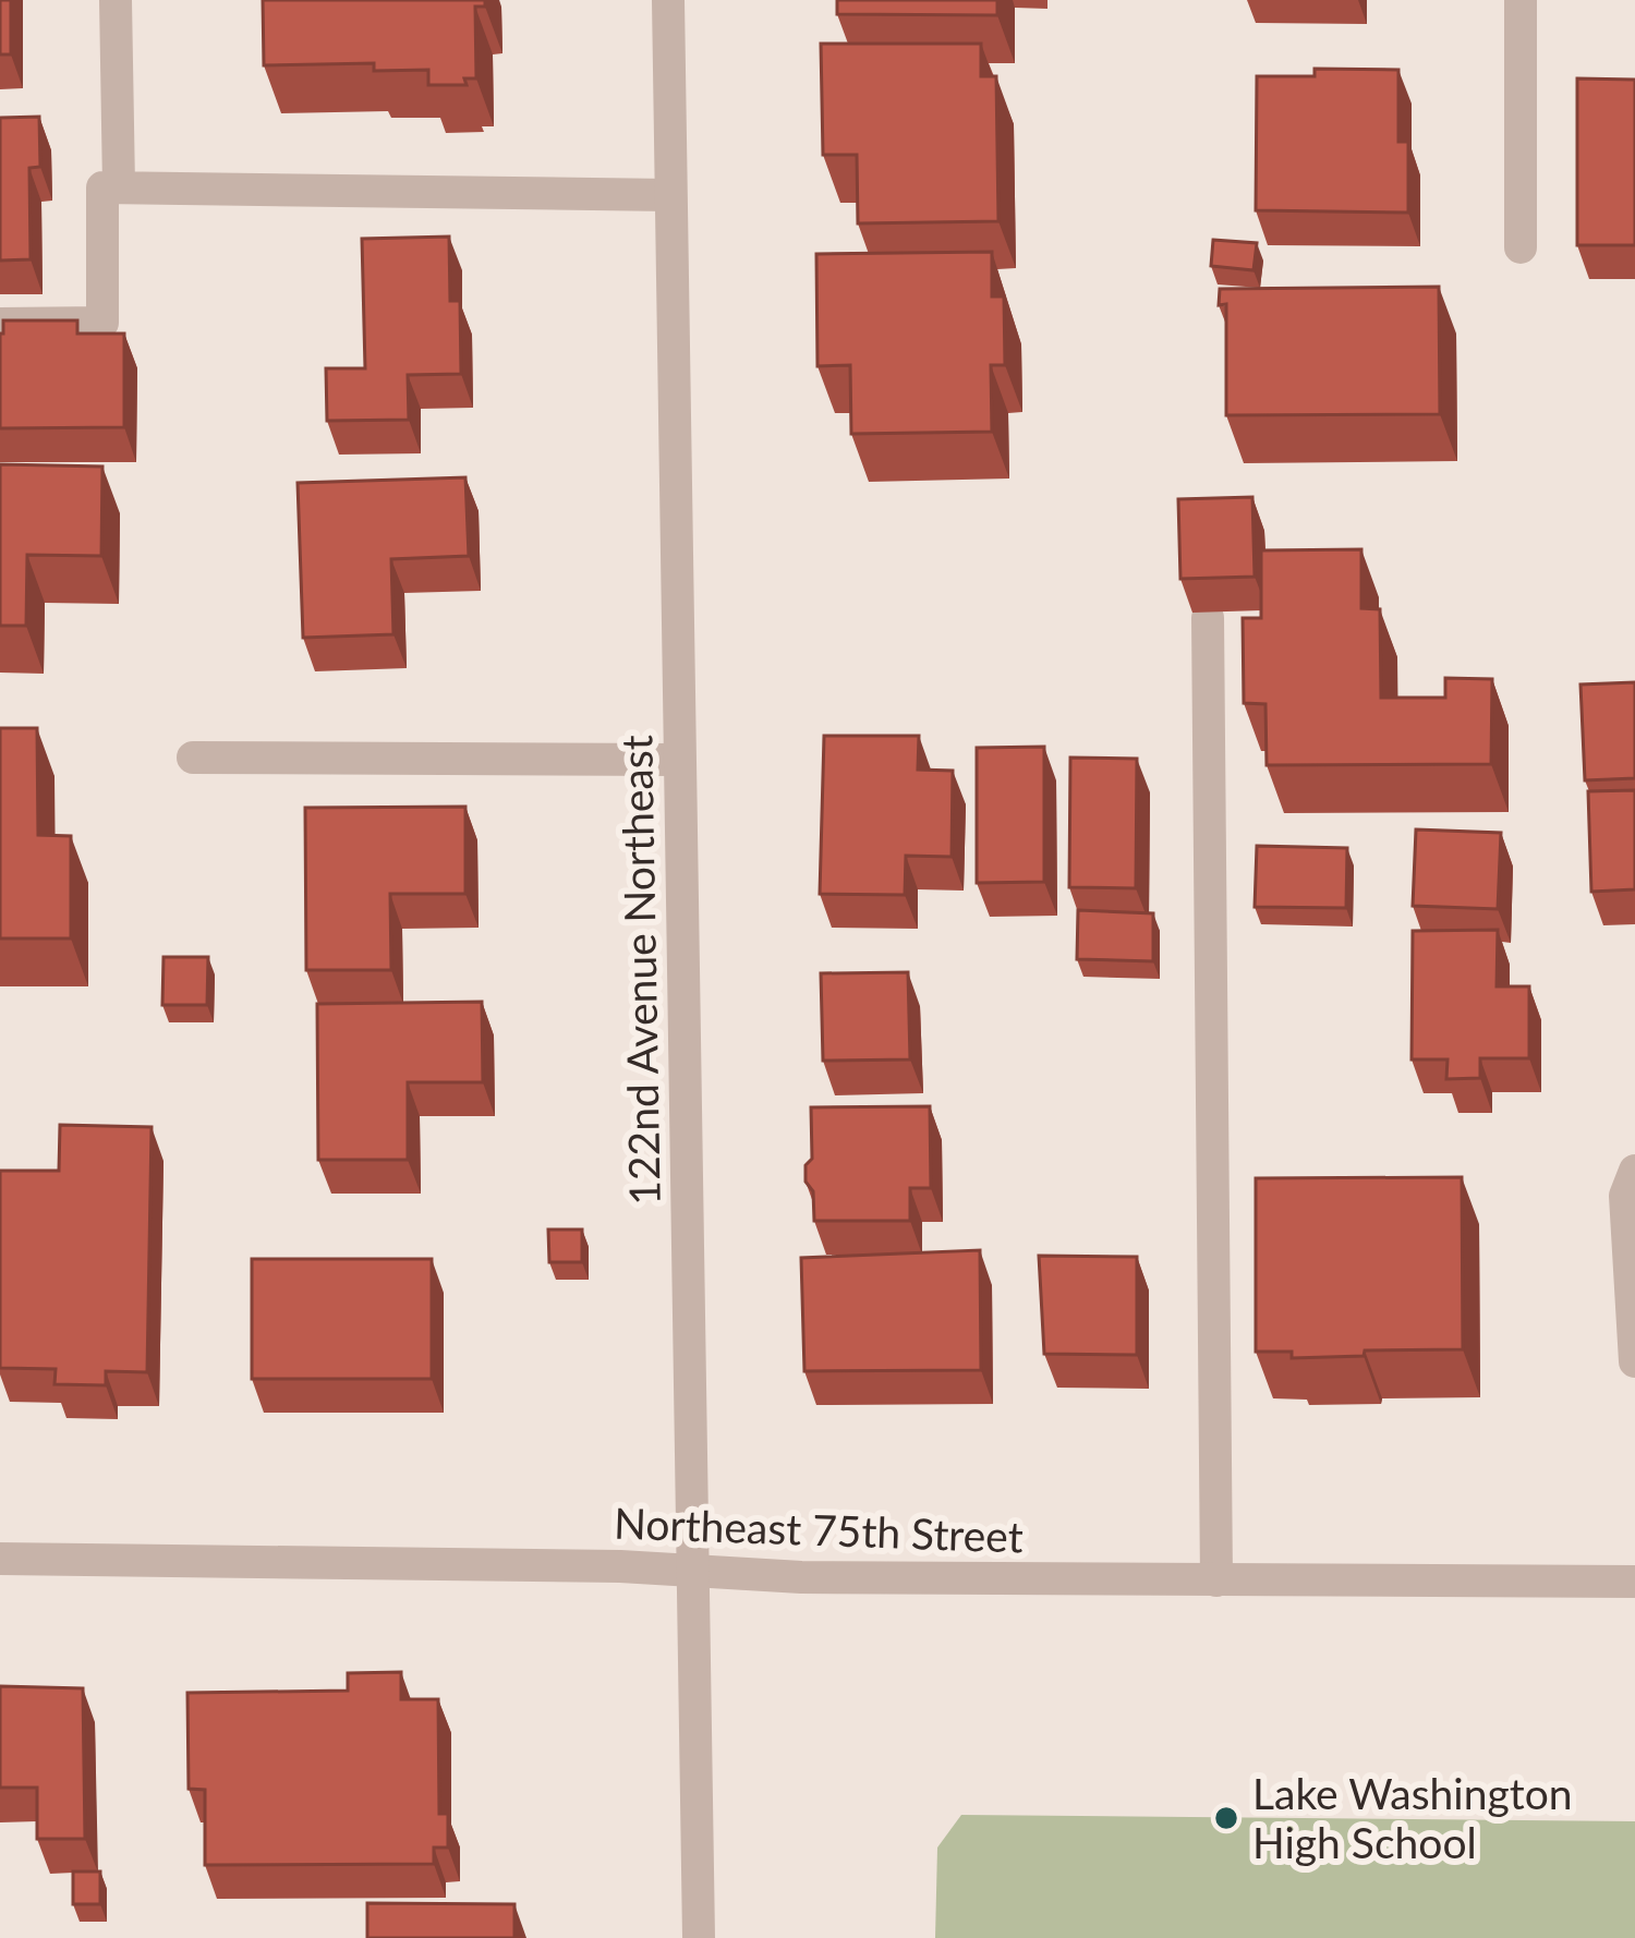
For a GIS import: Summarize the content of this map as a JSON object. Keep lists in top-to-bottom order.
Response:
{
  "streets": {
    "street": ["122nd Avenue Northeast", "Northeast 75th Street"]
  },
  "crossings": [
    ["122nd Avenue Northeast", "Northeast 75th Street"]
  ],
  "places": ["Lake Washington High School"]
}
